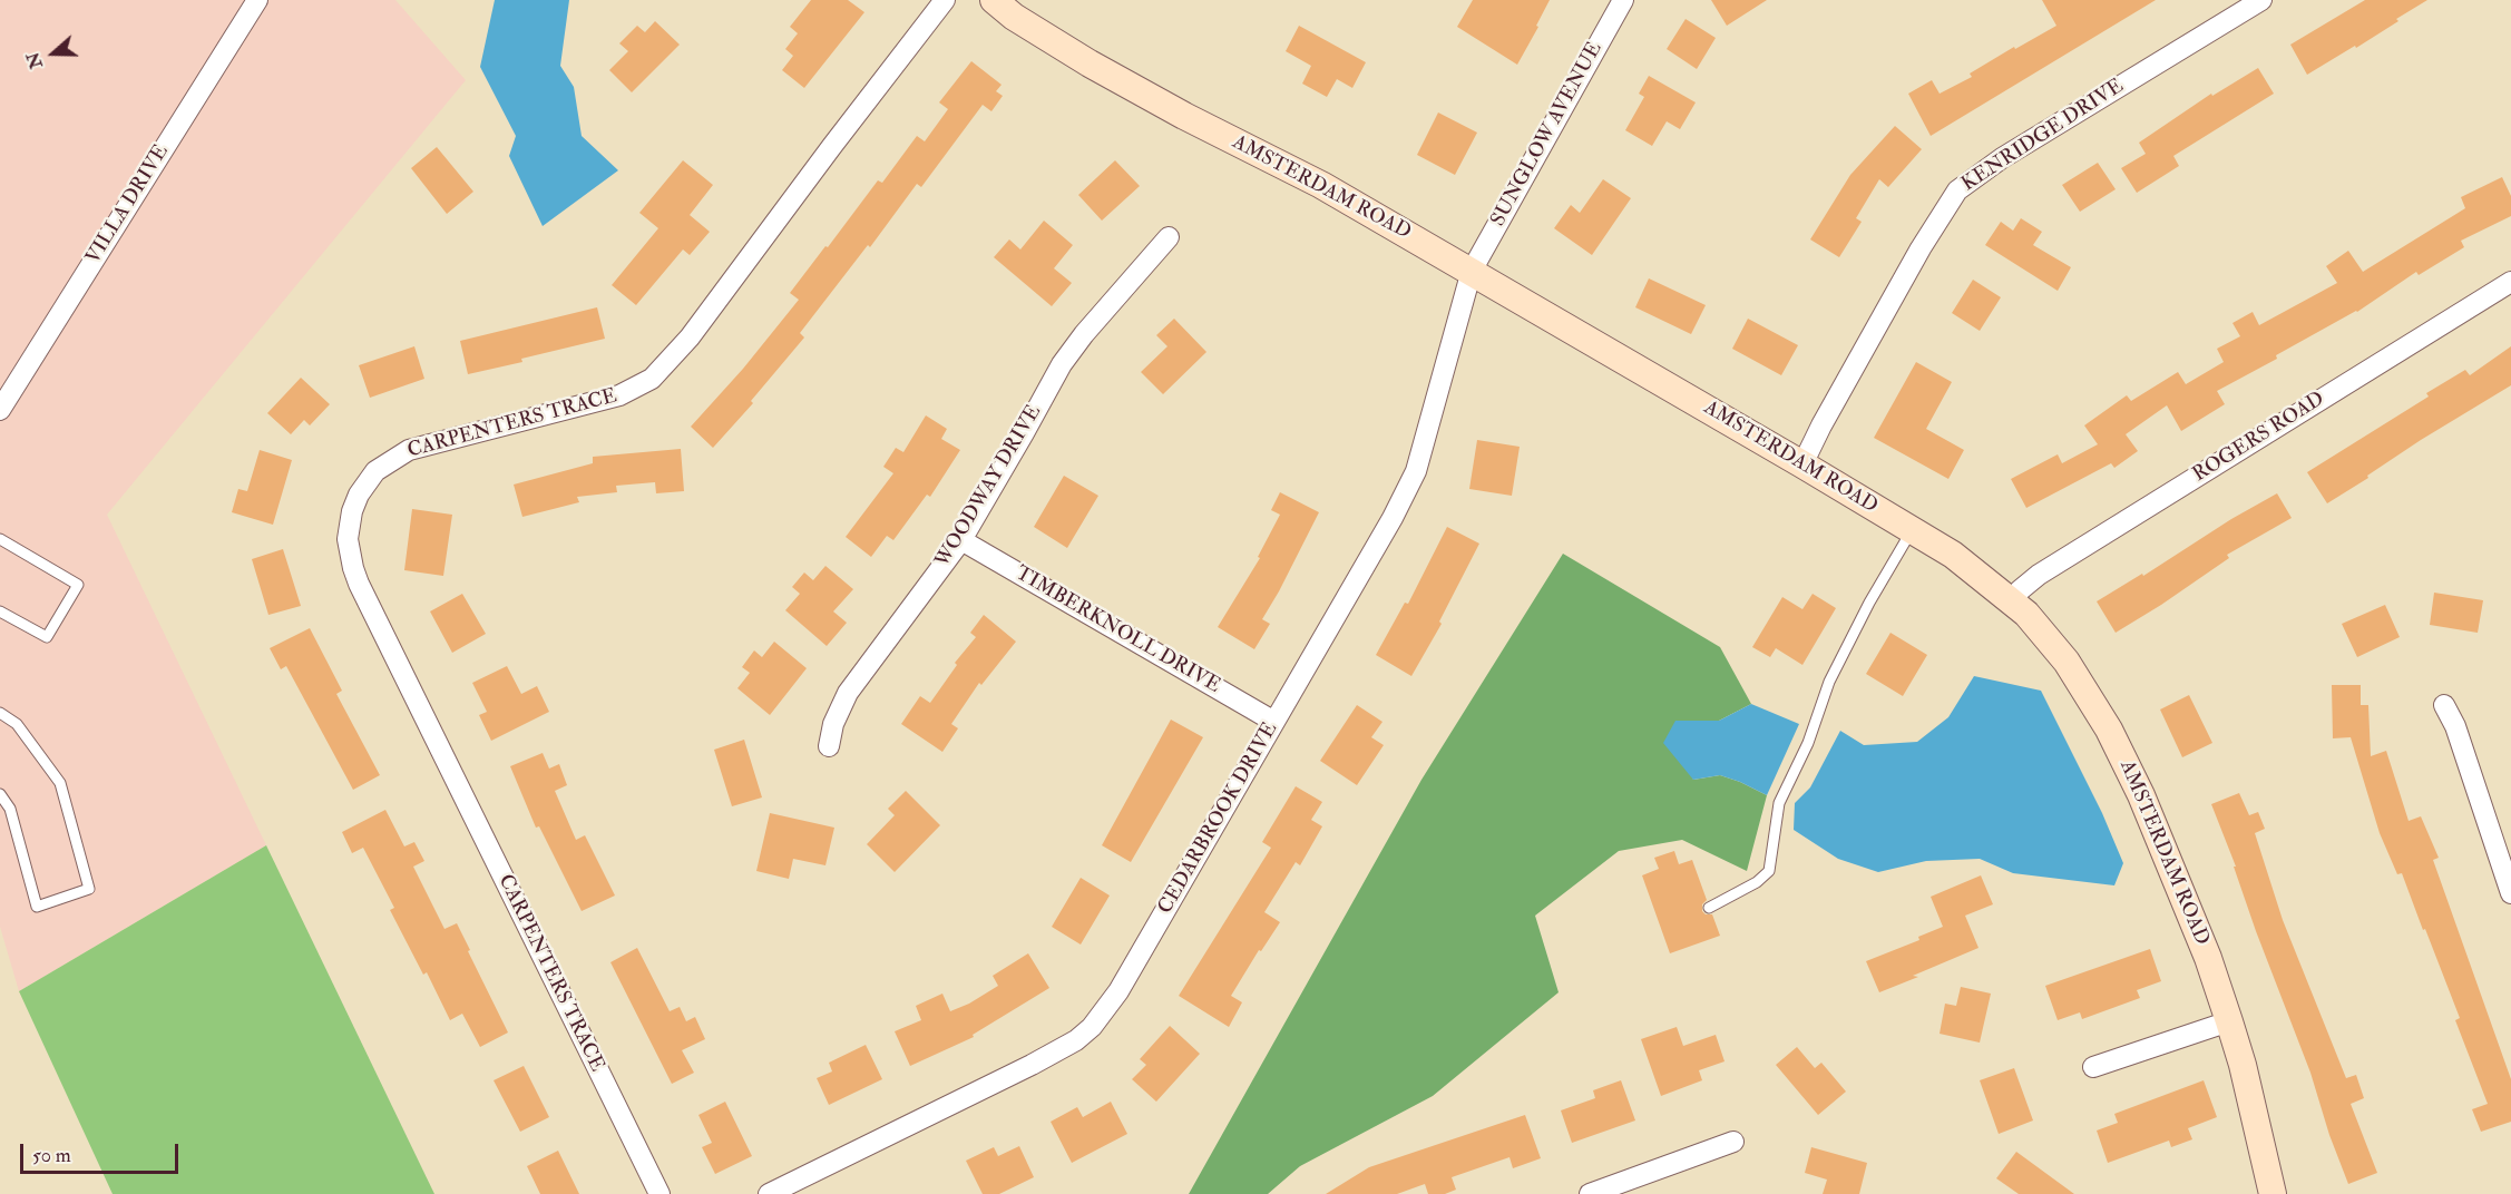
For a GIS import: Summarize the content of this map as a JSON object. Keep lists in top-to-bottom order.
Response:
{
  "streets": {
    "main road": ["AMSTERDAM ROAD"],
    "street": [
      "SUNGLOW AVENUE",
      "KENRIDGE DRIVE",
      "VILLA DRIVE",
      "CARPENTERS TRACE",
      "ROGERS ROAD",
      "WOODWAY DRIVE",
      "TIMBERKNOLL DRIVE",
      "CEDARBROOK DRIVE"
    ]
  },
  "crossings": [
    ["SUNGLOW AVENUE", "AMSTERDAM ROAD"],
    ["SUNGLOW AVENUE", "CEDARBROOK DRIVE"],
    ["KENRIDGE DRIVE", "AMSTERDAM ROAD"],
    ["AMSTERDAM ROAD", "ROGERS ROAD"],
    ["AMSTERDAM ROAD", "CEDARBROOK DRIVE"],
    ["WOODWAY DRIVE", "TIMBERKNOLL DRIVE"],
    ["TIMBERKNOLL DRIVE", "CEDARBROOK DRIVE"]
  ],
  "scale_bar": "50 m",
  "north": "left"
}
